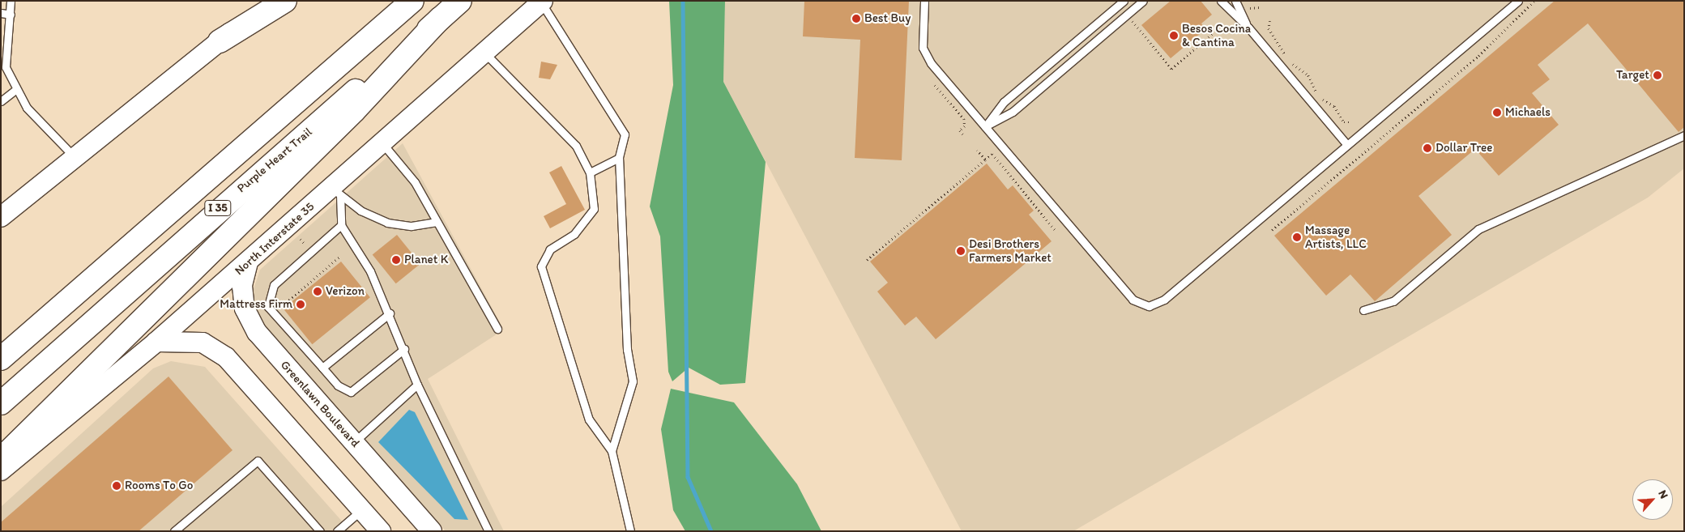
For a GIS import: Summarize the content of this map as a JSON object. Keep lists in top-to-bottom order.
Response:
{
  "streets": {
    "highway": ["Purple Heart Trail", "I 35"],
    "main road": ["North Interstate 35", "Greenlawn Boulevard"]
  },
  "crossings": [
    ["North Interstate 35", "Greenlawn Boulevard"]
  ],
  "places": [
    "Best Buy",
    "Besos Cocina & Cantina",
    "Target",
    "Michaels",
    "Dollar Tree",
    "Massage Artists, LLC",
    "Desi Brothers Farmers Market",
    "Planet K",
    "Verizon",
    "Mattress Firm",
    "Rooms To Go"
  ],
  "north": "top right"
}
